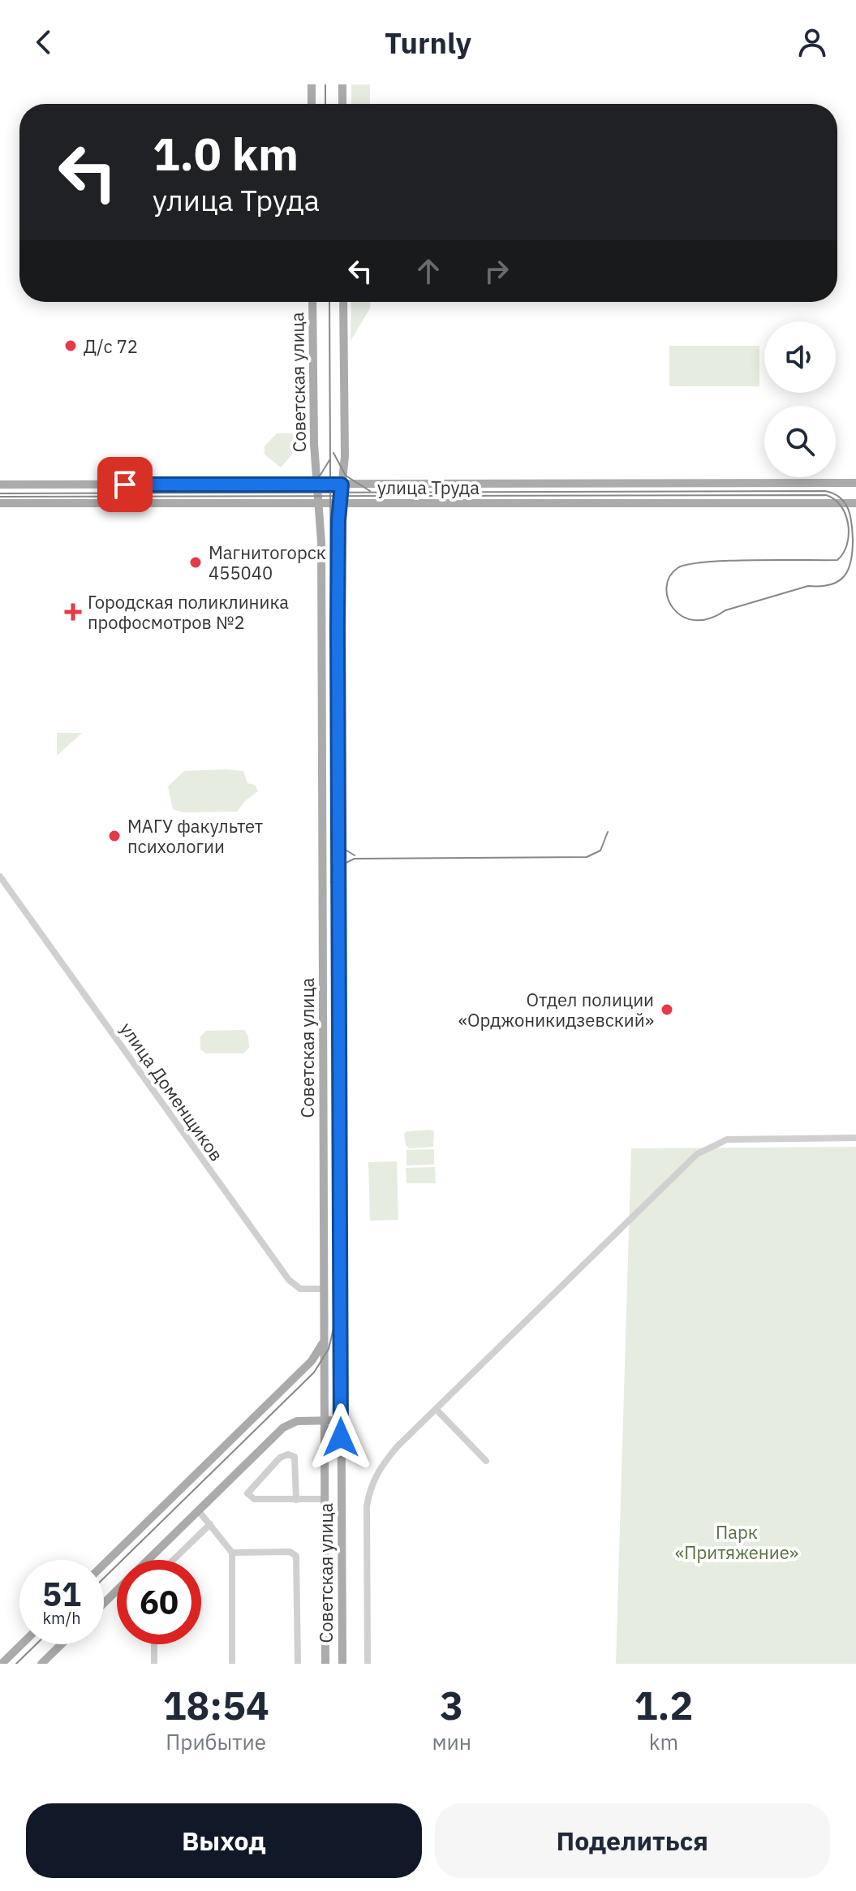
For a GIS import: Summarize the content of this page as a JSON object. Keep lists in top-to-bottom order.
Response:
{
  "streets": {
    "main road": ["Советская улица", "улица Труда", "улица Доменщиков"]
  },
  "crossings": [
    ["Советская улица", "улица Труда"],
    ["Советская улица", "улица Доменщиков"]
  ],
  "parks": ["Парк «Притяжение»"],
  "places": {
    "other": [
      "Д/с 72",
      "Магнитогорск 455040",
      "МАГУ факультет психологии",
      "Отдел полиции «Орджоникидзевский»"
    ],
    "health": ["Городская поликлиника профосмотров №2"]
  },
  "page": {
    "header": "Turnly",
    "turn": ["1.0 km", "улица Труда"],
    "speed": "51 km/h",
    "limit": "60",
    "eta": [
      "18:54",
      "Прибытие",
      "3",
      "мин",
      "1.2",
      "km"
    ],
    "buttons": ["Выход", "Поделиться"]
  }
}
